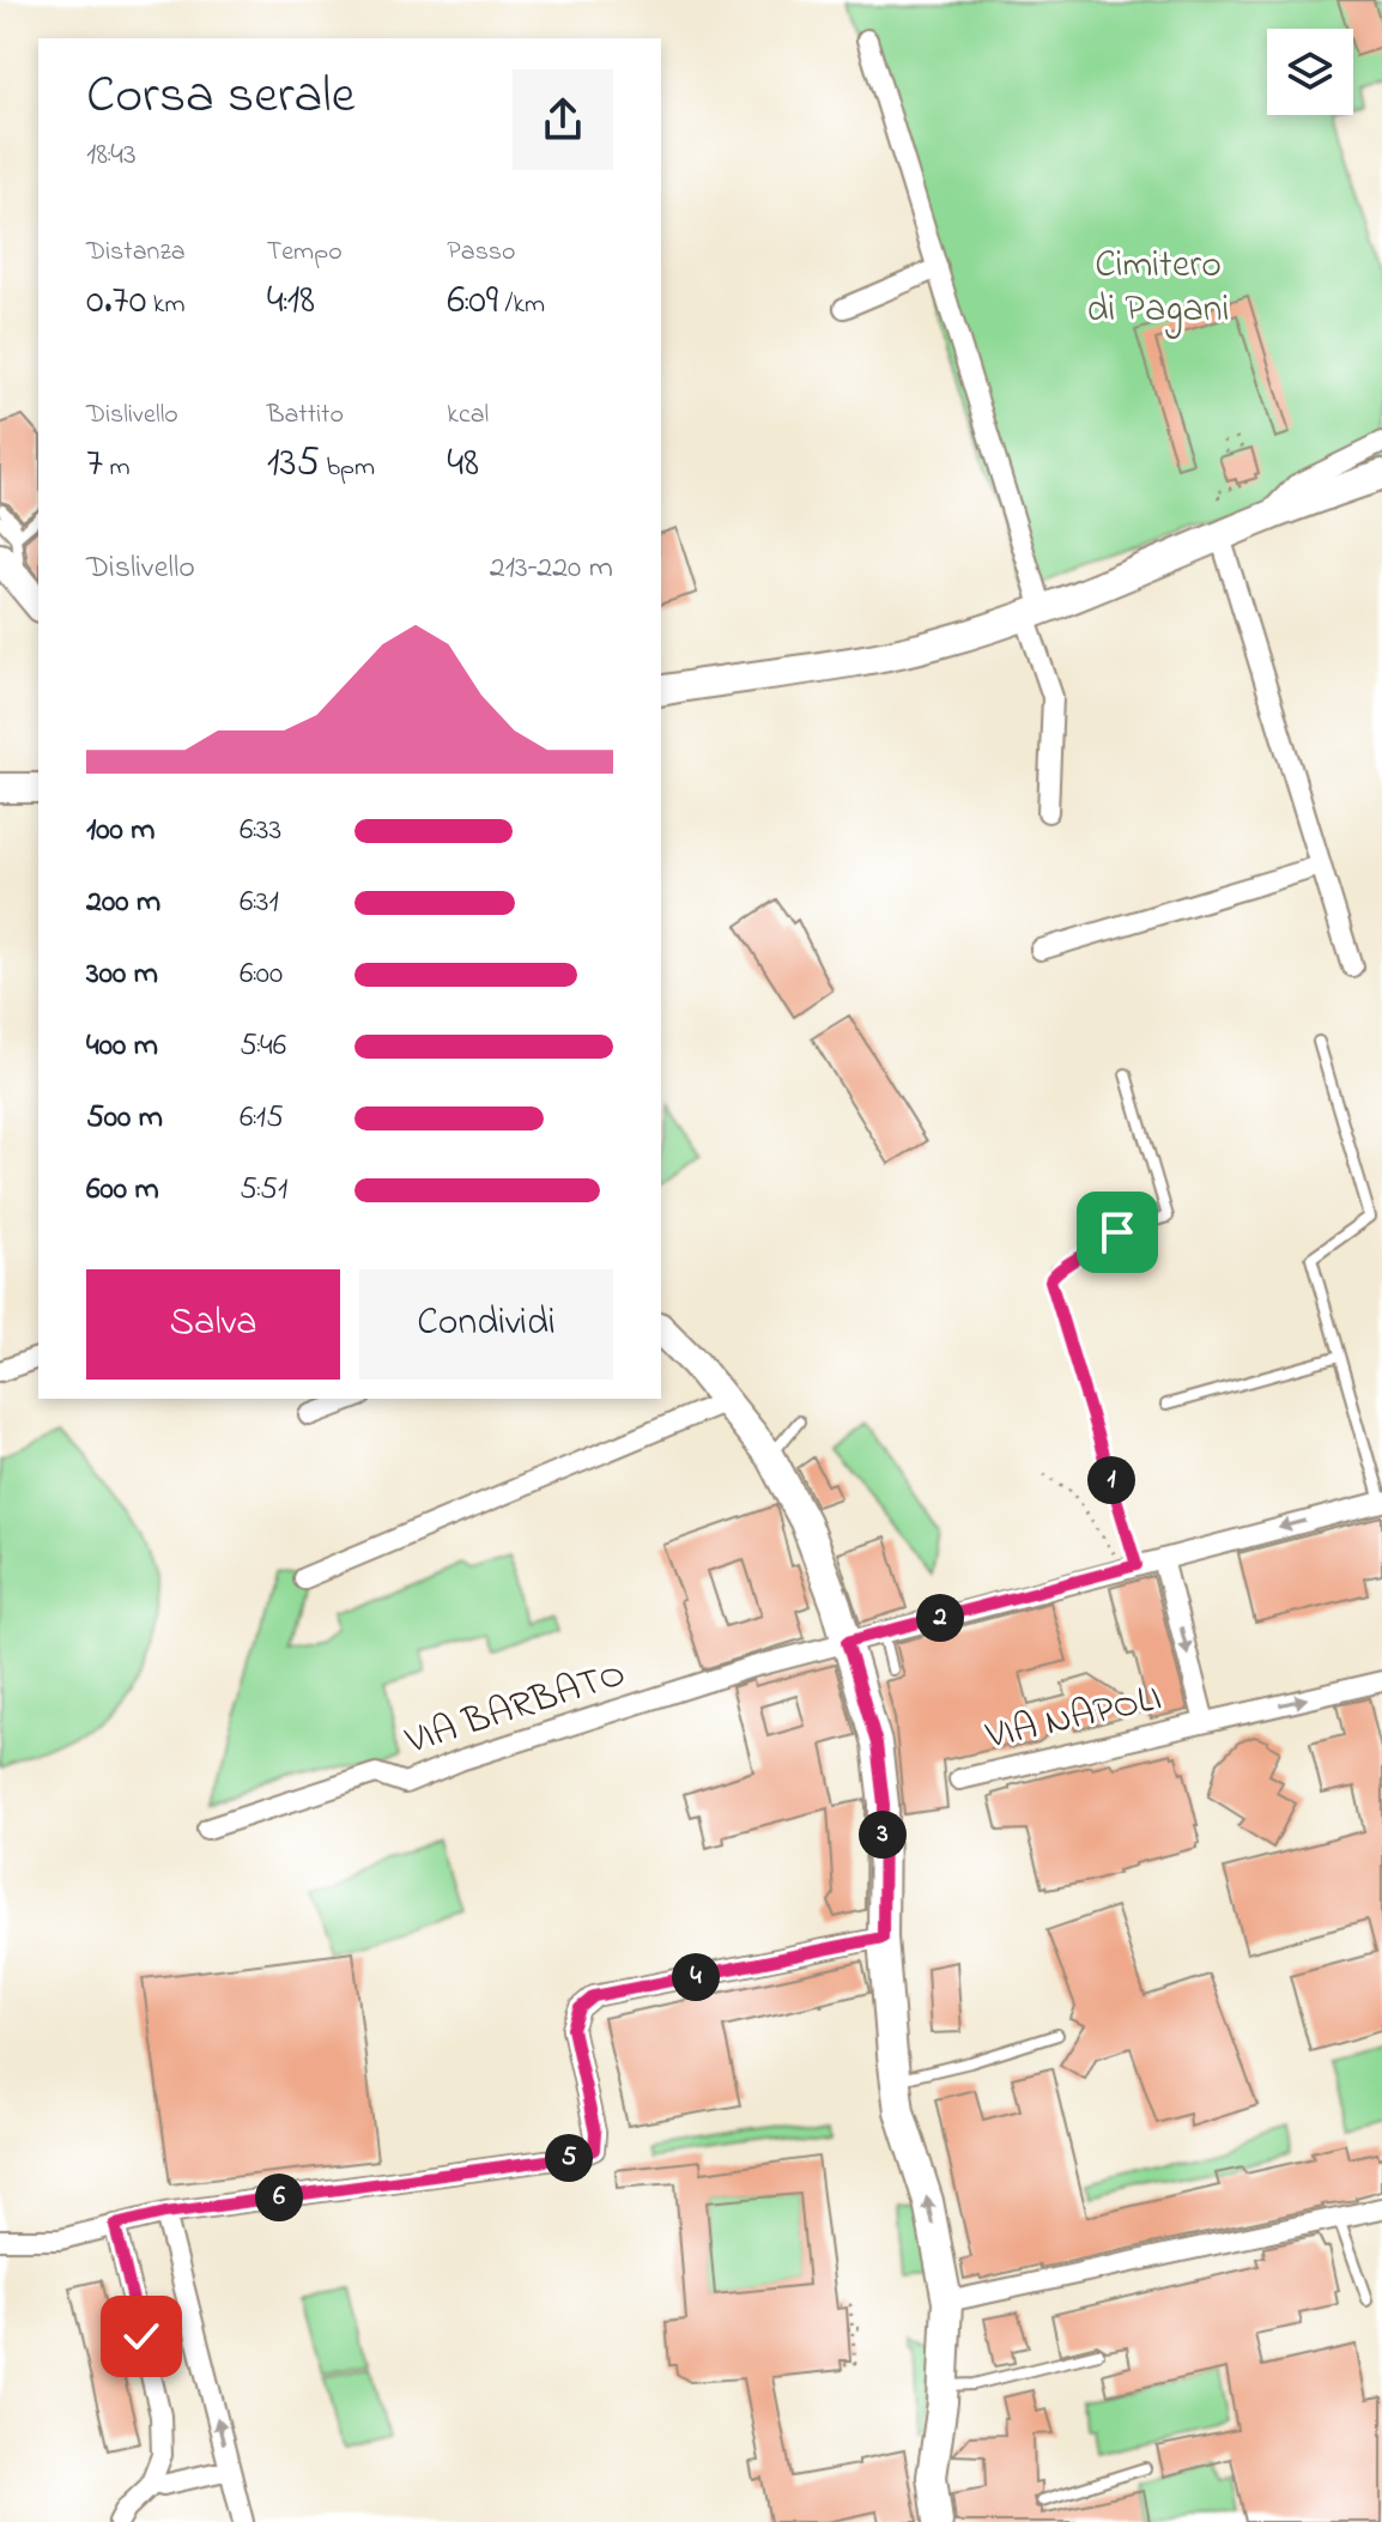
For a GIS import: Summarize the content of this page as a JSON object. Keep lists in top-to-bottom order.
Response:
{
  "streets": {
    "street": ["VIA BARBATO", "VIA NAPOLI"]
  },
  "one_way": ["VIA NAPOLI"],
  "parks": ["Cimitero di Pagani"],
  "page": {
    "heading": ["Corsa serale", "18:43"],
    "stats": [
      ["Distanza", "0.70 km"],
      ["Tempo", "4:18"],
      ["Passo", "6:09 /km"],
      ["Dislivello", "7 m"],
      ["Battito", "135 bpm"],
      ["kcal", "48"]
    ],
    "chart": ["Dislivello", "213–220 m"],
    "list": [
      {
        "name": "100 m",
        "note": "6:33"
      },
      {
        "name": "200 m",
        "note": "6:31"
      },
      {
        "name": "300 m",
        "note": "6:00"
      },
      {
        "name": "400 m",
        "note": "5:46"
      },
      {
        "name": "500 m",
        "note": "6:15"
      },
      {
        "name": "600 m",
        "note": "5:51"
      }
    ],
    "buttons": ["Salva", "Condividi"],
    "pins": [
      "1",
      "2",
      "3",
      "4",
      "5",
      "6"
    ]
  }
}
